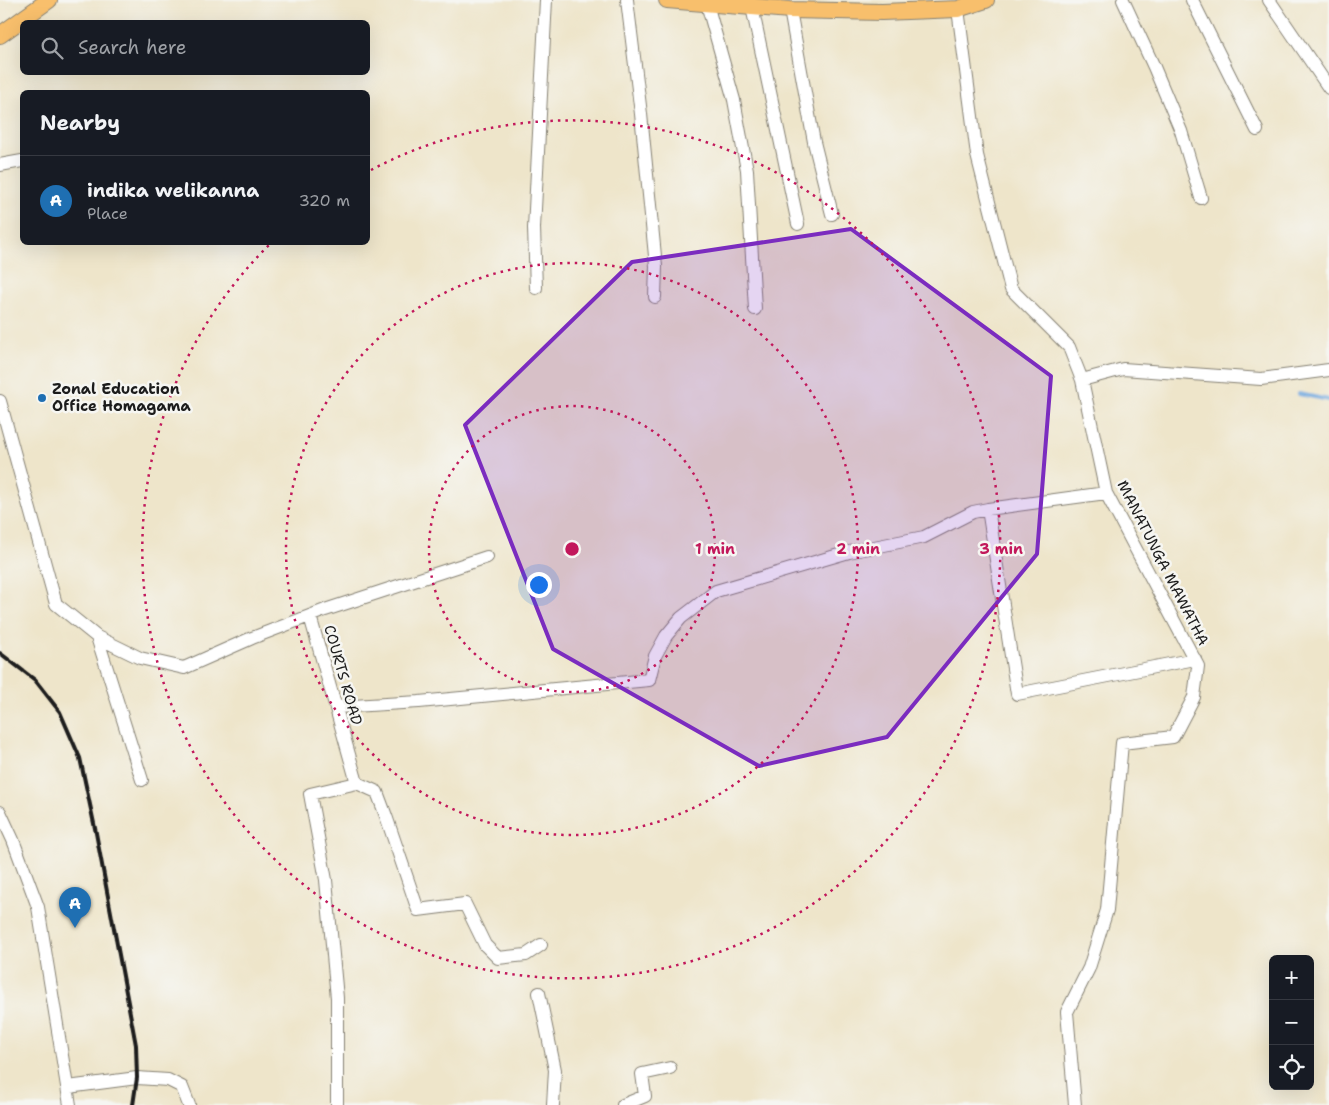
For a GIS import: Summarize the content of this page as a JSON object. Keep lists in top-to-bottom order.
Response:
{
  "streets": {
    "street": ["MANATUNGA MAWATHA", "COURTS ROAD"]
  },
  "places": ["Zonal Education Office Homagama"],
  "page": {
    "search": "Search here",
    "heading": "Nearby",
    "list": [
      {
        "mark": "A",
        "name": "indika welikanna",
        "note": "Place",
        "value": "320 m"
      }
    ],
    "pins": "A",
    "map_buttons": ["+", "−"]
  },
  "rings": ["1 min", "2 min", "3 min"]
}
